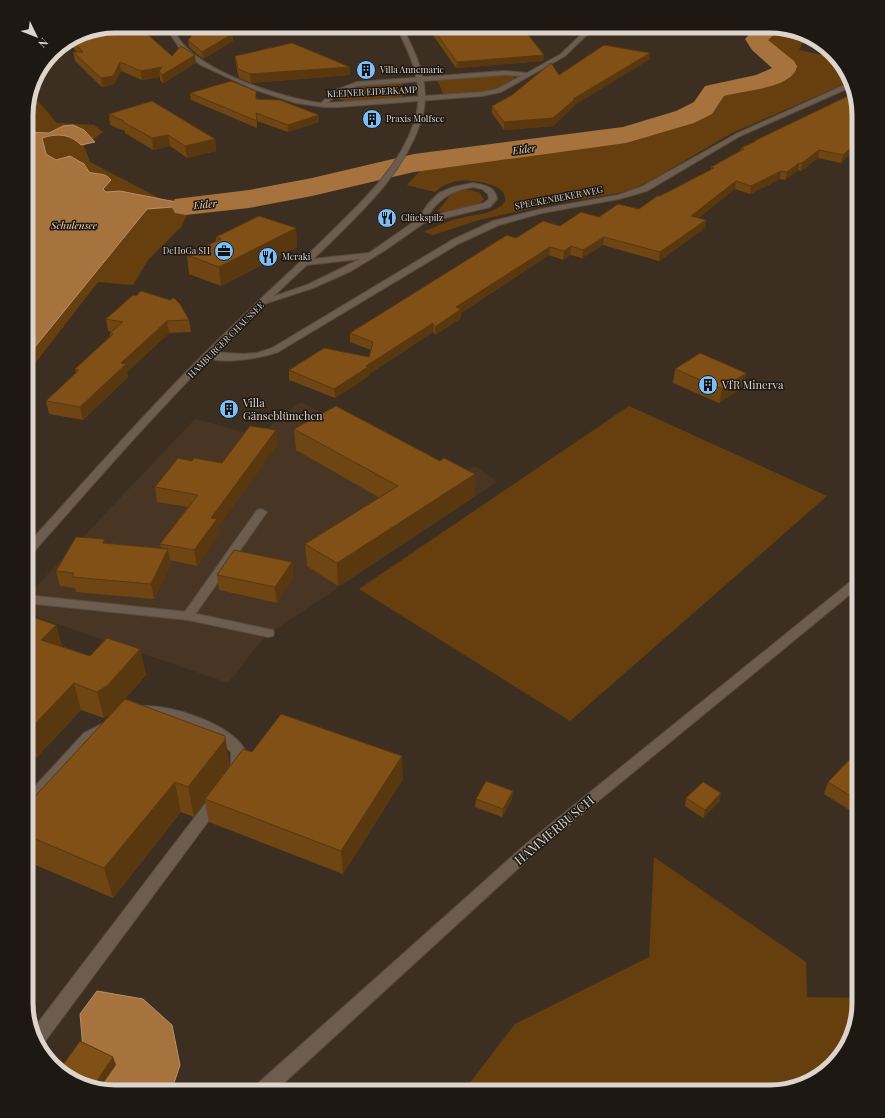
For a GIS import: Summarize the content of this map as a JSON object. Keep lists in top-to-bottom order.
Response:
{
  "streets": {
    "street": [
      "KLEINER EIDERKAMP",
      "SPECKENBEKER WEG",
      "HAMBURGER CHAUSSEE",
      "HAMMERBUSCH"
    ]
  },
  "crossings": [
    ["KLEINER EIDERKAMP", "HAMBURGER CHAUSSEE"],
    ["SPECKENBEKER WEG", "HAMBURGER CHAUSSEE"]
  ],
  "water": ["Eider", "Schulensee"],
  "places": {
    "building": [
      "Villa Annemarie",
      "Praxis Molfsee",
      "VfR Minerva",
      "Villa Gänseblümchen"
    ],
    "restaurant": ["Glückspilz", "Meraki"],
    "office": ["DeHoGa SH"]
  },
  "north": "bottom right"
}
